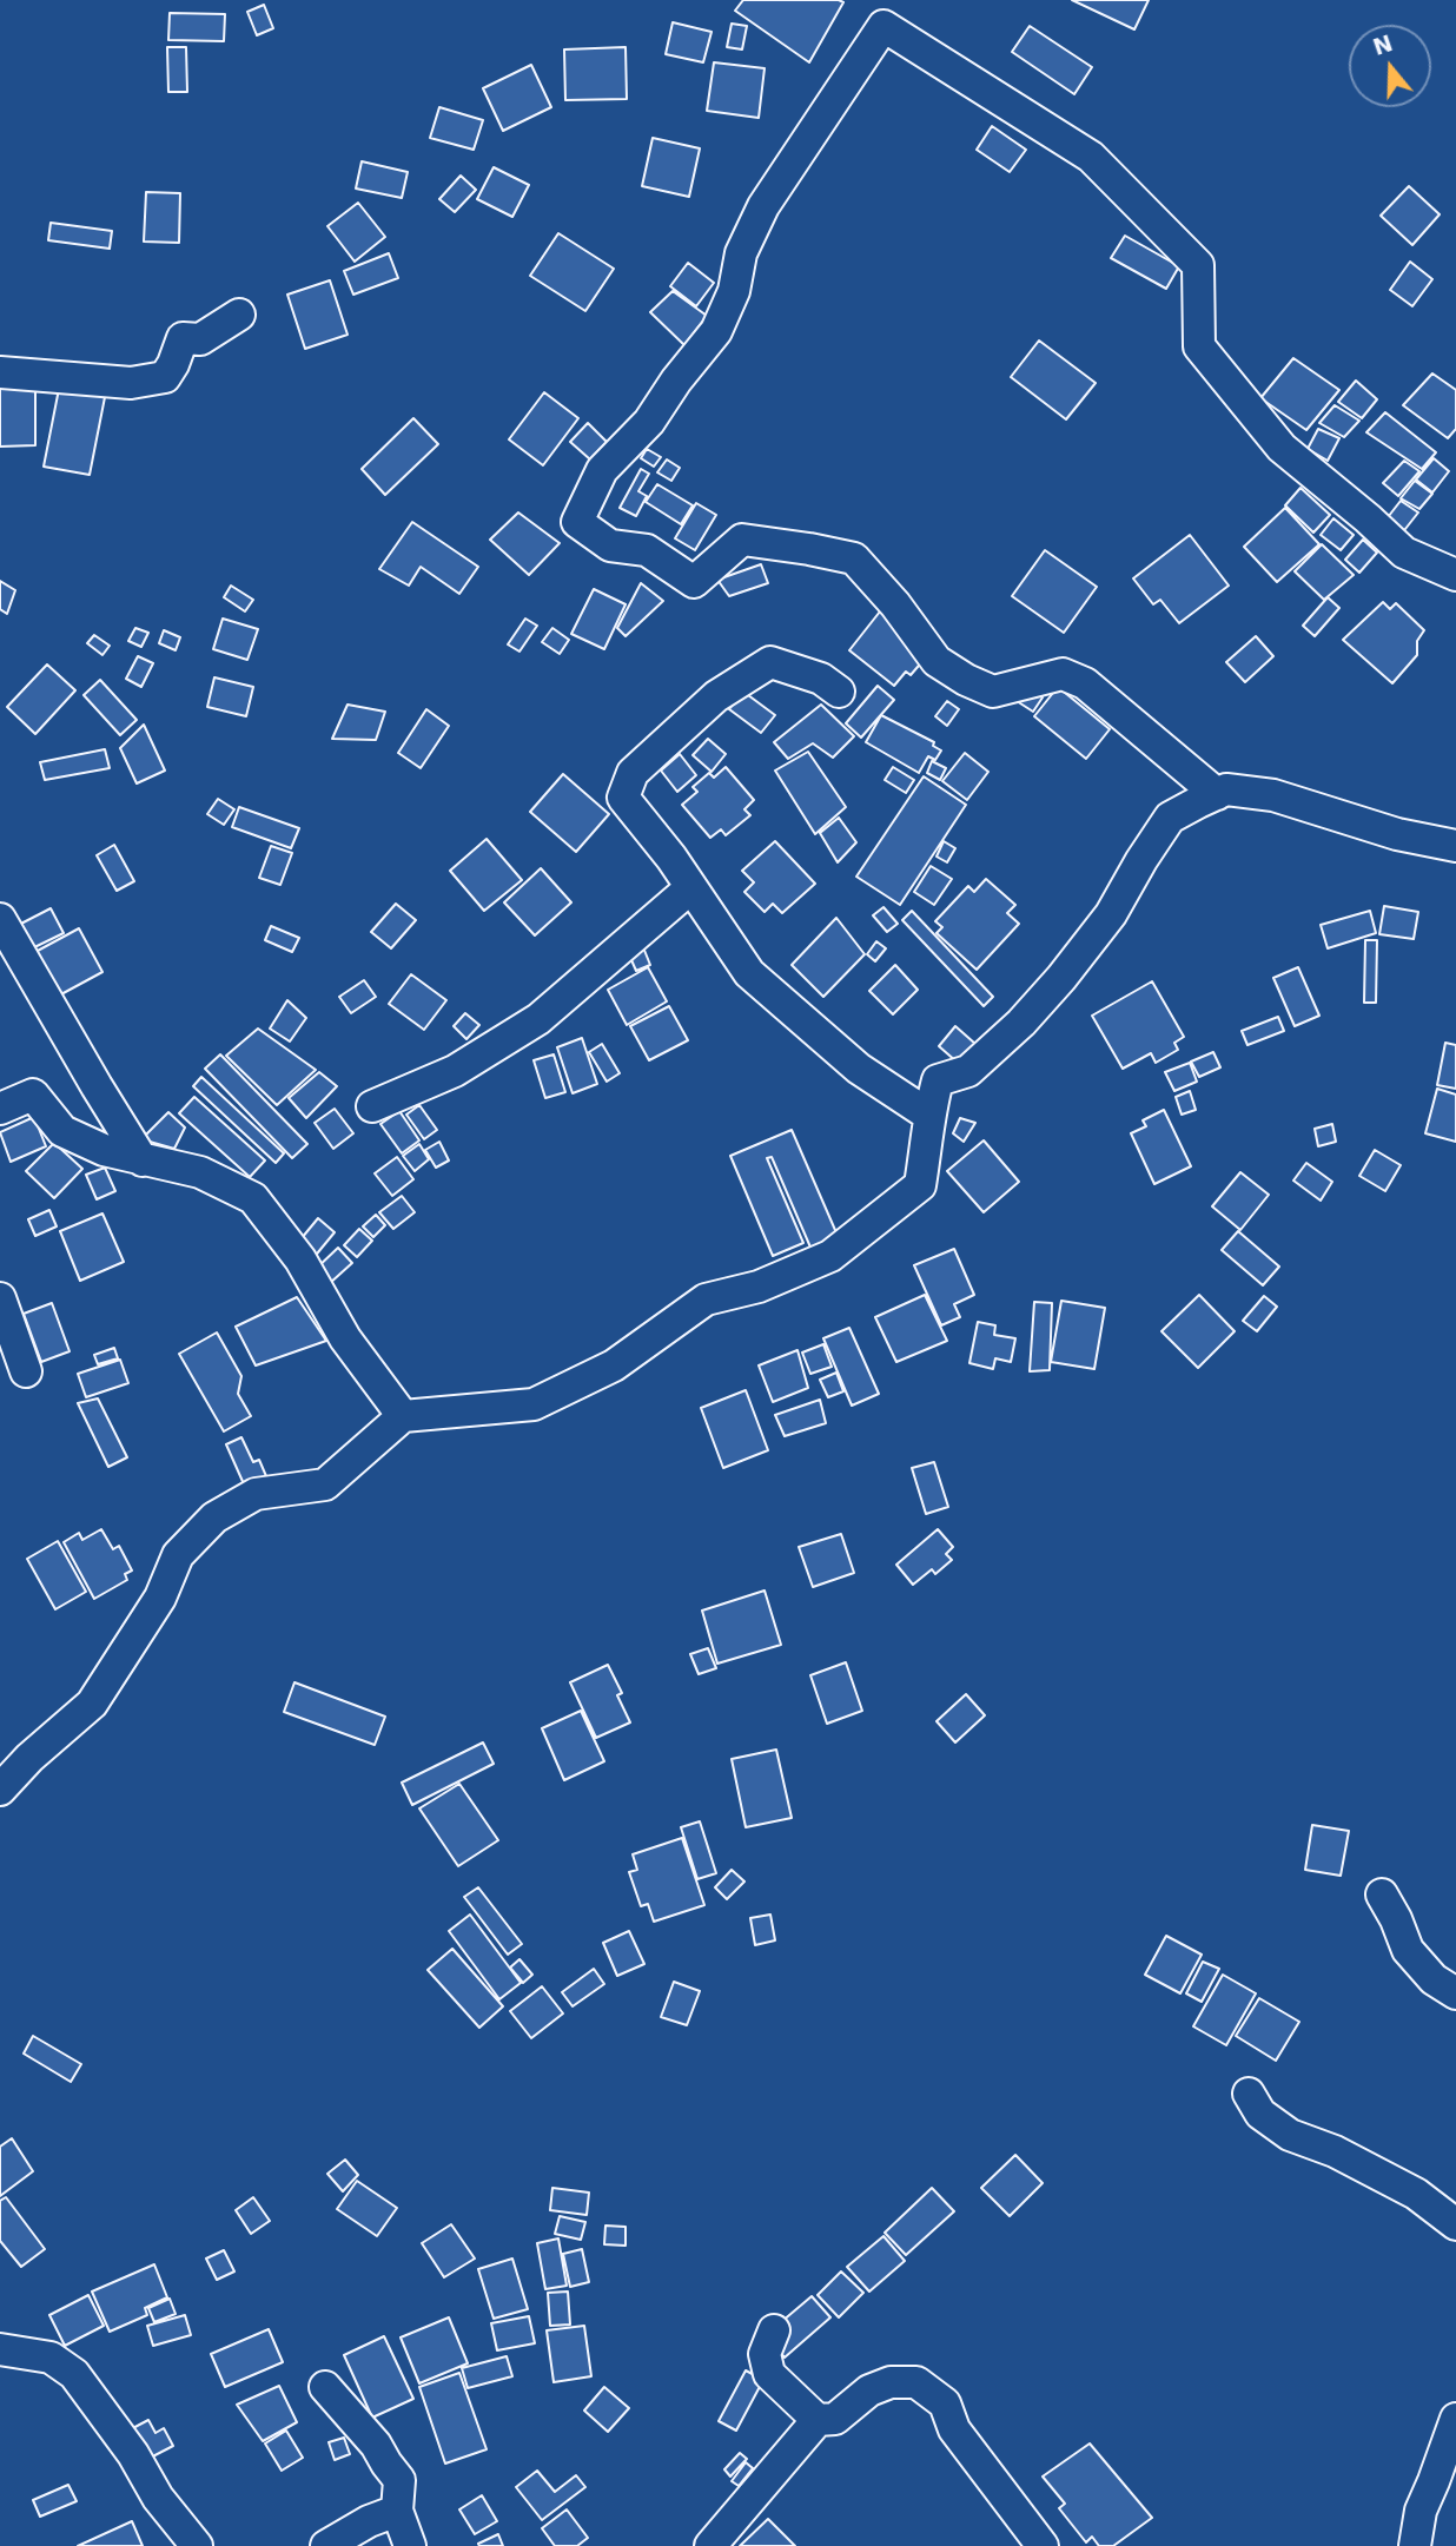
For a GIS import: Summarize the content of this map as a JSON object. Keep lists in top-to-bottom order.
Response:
{
  "north": "top"
}
